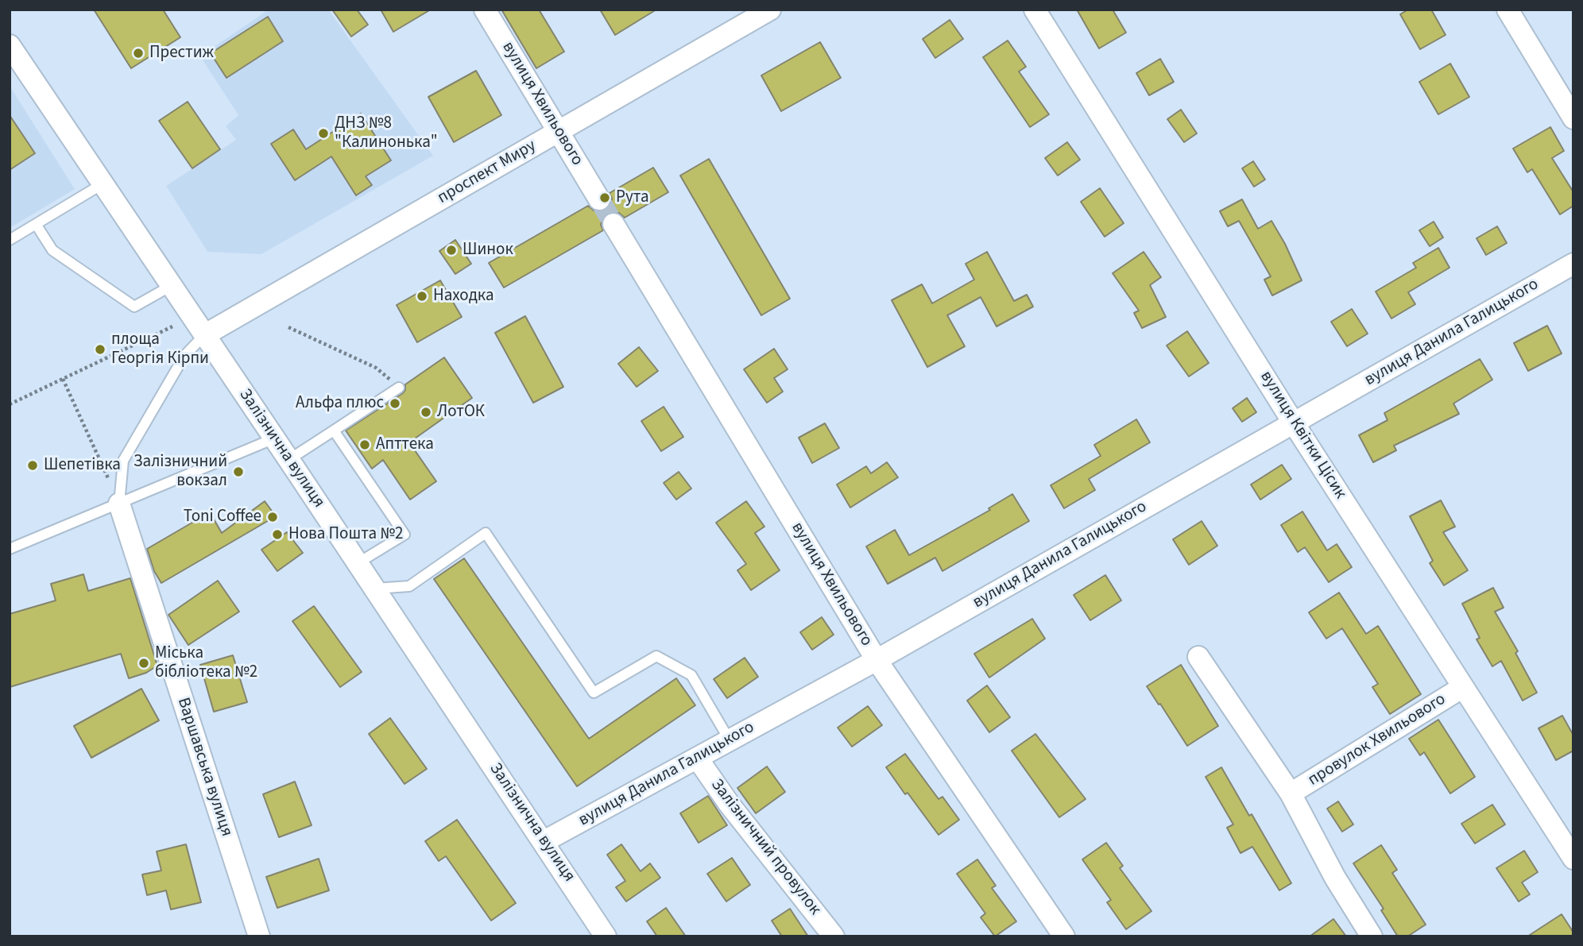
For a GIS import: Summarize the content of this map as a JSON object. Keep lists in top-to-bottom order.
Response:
{
  "streets": {
    "street": [
      "вулиця Хвильового",
      "проспект Миру",
      "вулиця Данила Галицького",
      "вулиця Квітки Цісик",
      "Залізнична вулиця",
      "провулок Хвильового",
      "Варшавська вулиця",
      "Залізничний провулок"
    ]
  },
  "crossings": [
    ["вулиця Хвильового", "проспект Миру"],
    ["вулиця Хвильового", "вулиця Данила Галицького"],
    ["проспект Миру", "Залізнична вулиця"],
    ["вулиця Данила Галицького", "вулиця Квітки Цісик"],
    ["вулиця Данила Галицького", "Залізнична вулиця"],
    ["вулиця Данила Галицького", "Залізничний провулок"],
    ["вулиця Квітки Цісик", "провулок Хвильового"]
  ],
  "places": [
    "Престиж",
    "ДНЗ №8 \"Калинонька\"",
    "Рута",
    "Шинок",
    "Находка",
    "площа Георгія Кірпи",
    "Альфа плюс",
    "ЛотОК",
    "Апттека",
    "Шепетівка",
    "Залізничний вокзал",
    "Toni Coffee",
    "Нова Пошта №2",
    "Міська бібліотека №2"
  ]
}
